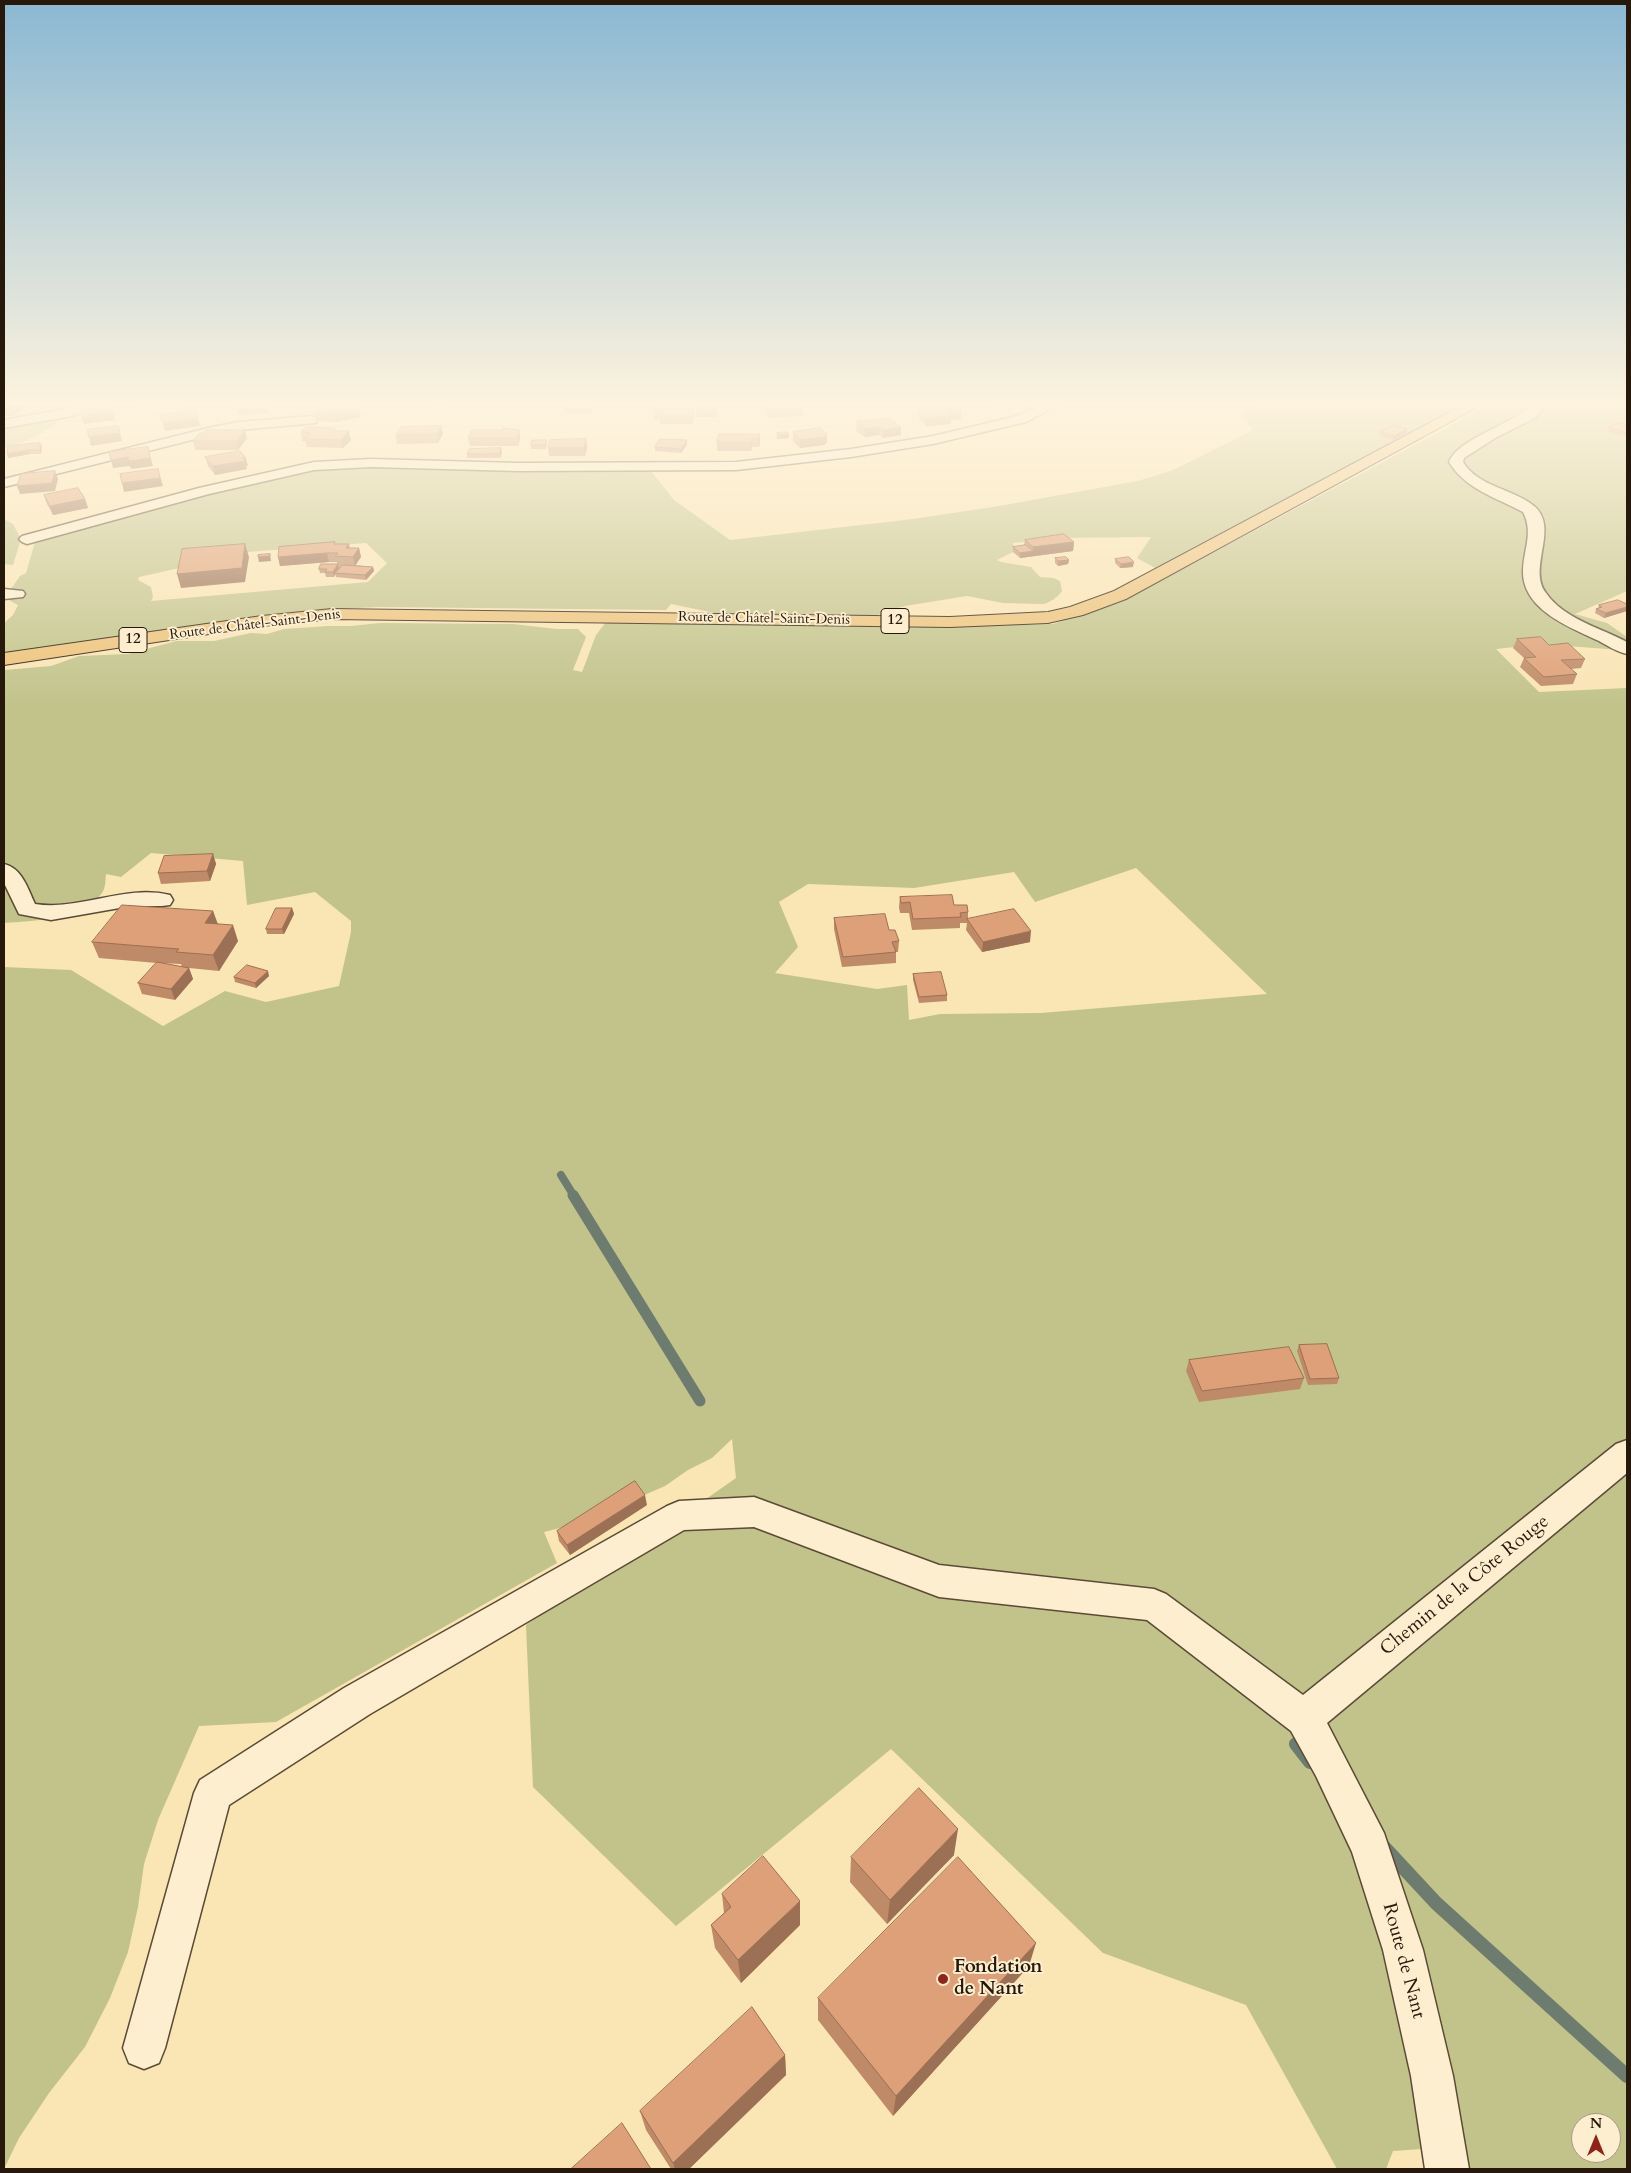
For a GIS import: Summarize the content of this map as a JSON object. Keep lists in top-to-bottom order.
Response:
{
  "streets": {
    "main road": ["Route de Châtel-Saint-Denis", "12"],
    "street": ["Chemin de la Côte Rouge", "Route de Nant"]
  },
  "crossings": [
    ["Chemin de la Côte Rouge", "Route de Nant"]
  ],
  "places": ["Fondation de Nant"],
  "north": "top"
}
